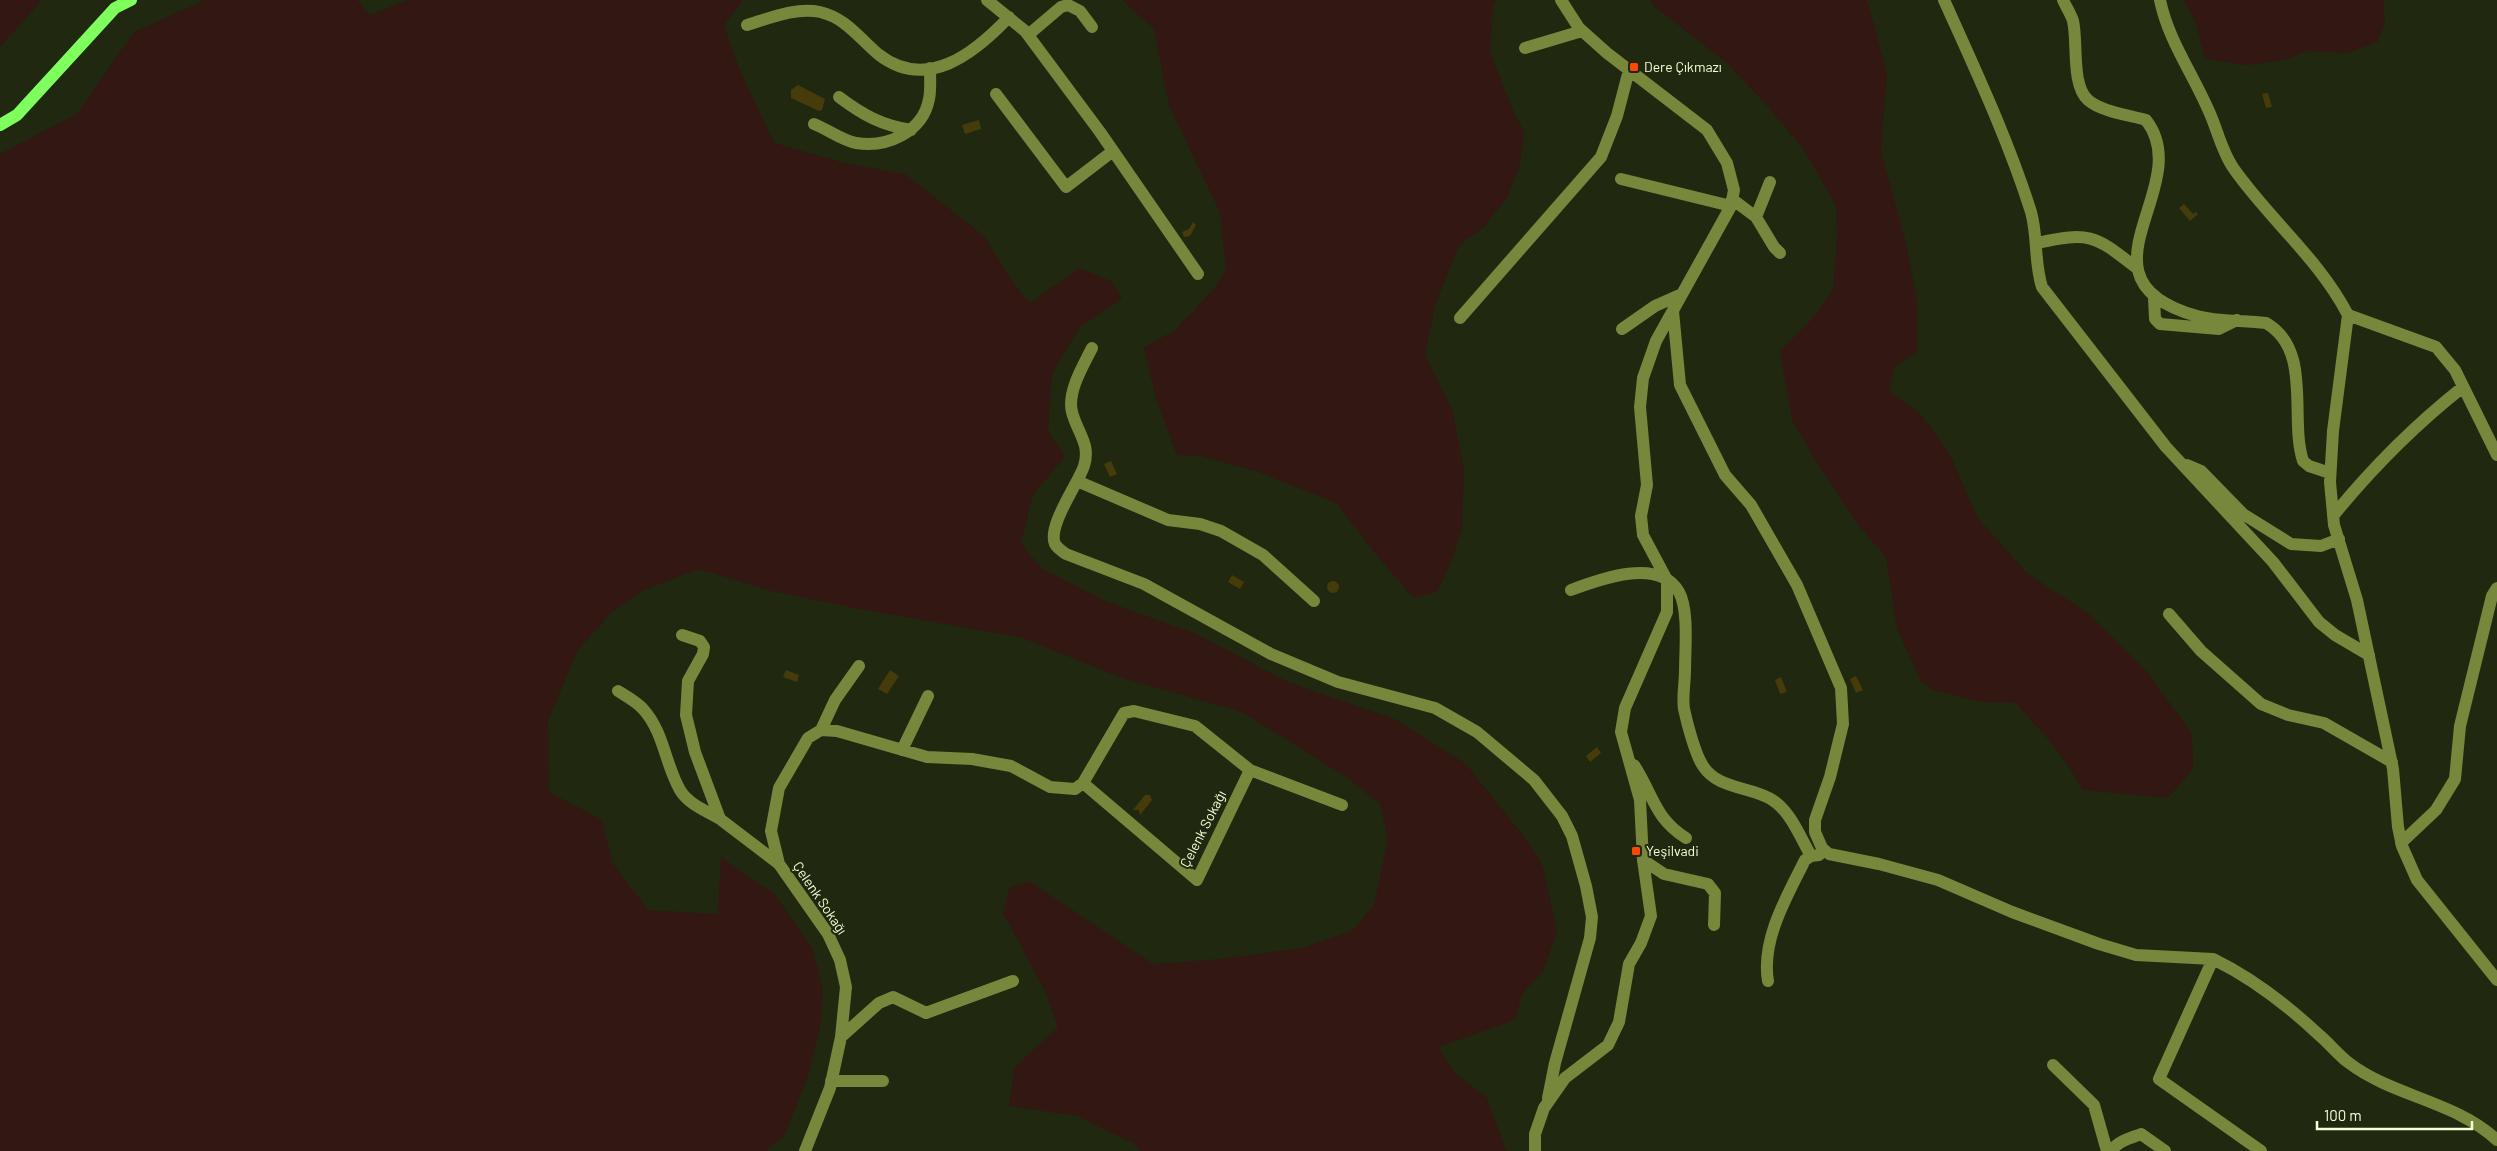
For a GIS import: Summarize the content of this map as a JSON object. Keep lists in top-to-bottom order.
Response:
{
  "streets": {
    "street": ["Çelenk Sokağı"]
  },
  "places": {
    "transit": ["Dere Çıkmazı", "Yeşilvadi"]
  },
  "scale_bar": "100 m"
}
